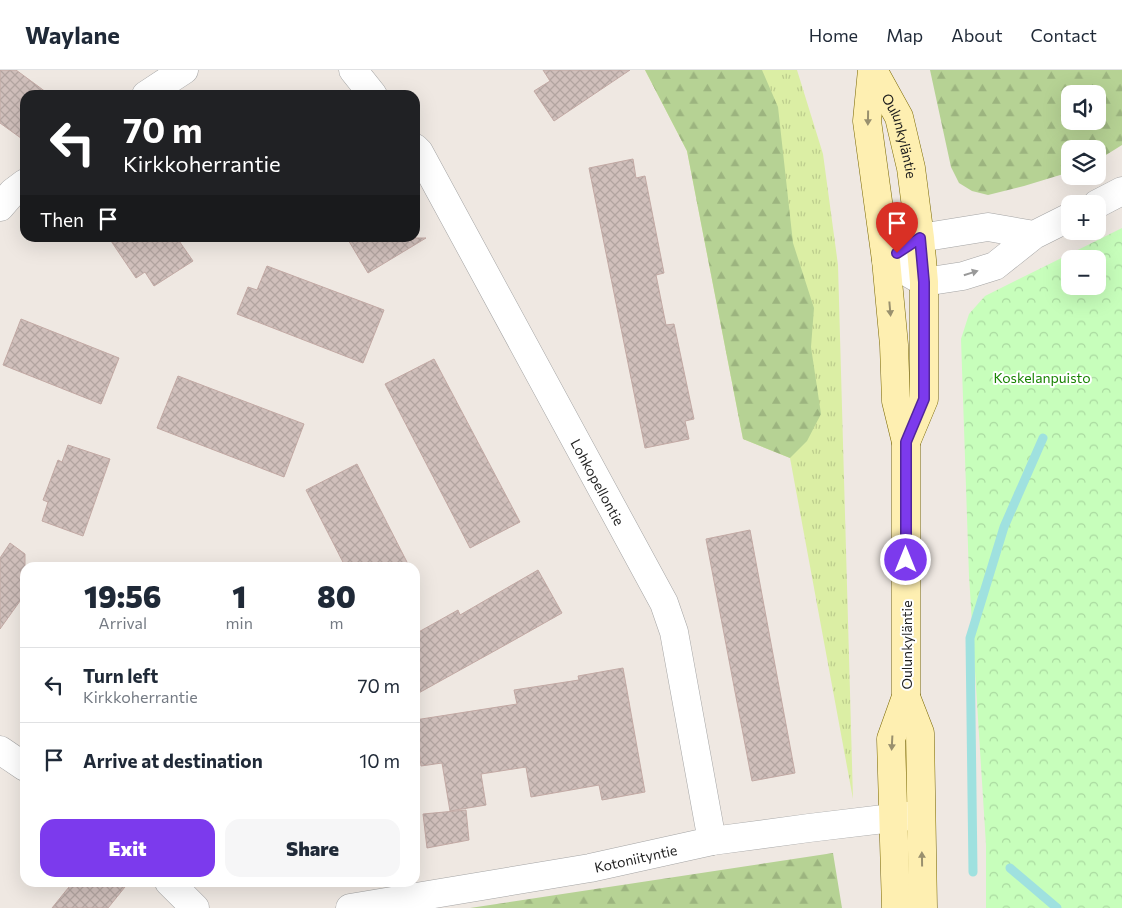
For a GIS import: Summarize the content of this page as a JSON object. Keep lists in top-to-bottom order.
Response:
{
  "streets": {
    "main road": ["Oulunkyläntie"],
    "street": ["Lohkopellontie", "Kotoniityntie"]
  },
  "crossings": [
    ["Oulunkyläntie", "Kotoniityntie"],
    ["Lohkopellontie", "Kotoniityntie"]
  ],
  "parks": ["Koskelanpuisto"],
  "page": {
    "header": "Waylane",
    "nav": [
      "Home",
      "Map",
      "About",
      "Contact"
    ],
    "map_buttons": ["+", "−"],
    "turn": ["70 m", "Kirkkoherrantie"],
    "then": "Then",
    "eta": [
      "19:56",
      "Arrival",
      "1",
      "min",
      "80",
      "m"
    ],
    "list": [
      {
        "name": "Turn left",
        "note": "Kirkkoherrantie",
        "value": "70 m"
      },
      {
        "name": "Arrive at destination",
        "value": "10 m"
      }
    ],
    "buttons": ["Exit", "Share"]
  }
}
